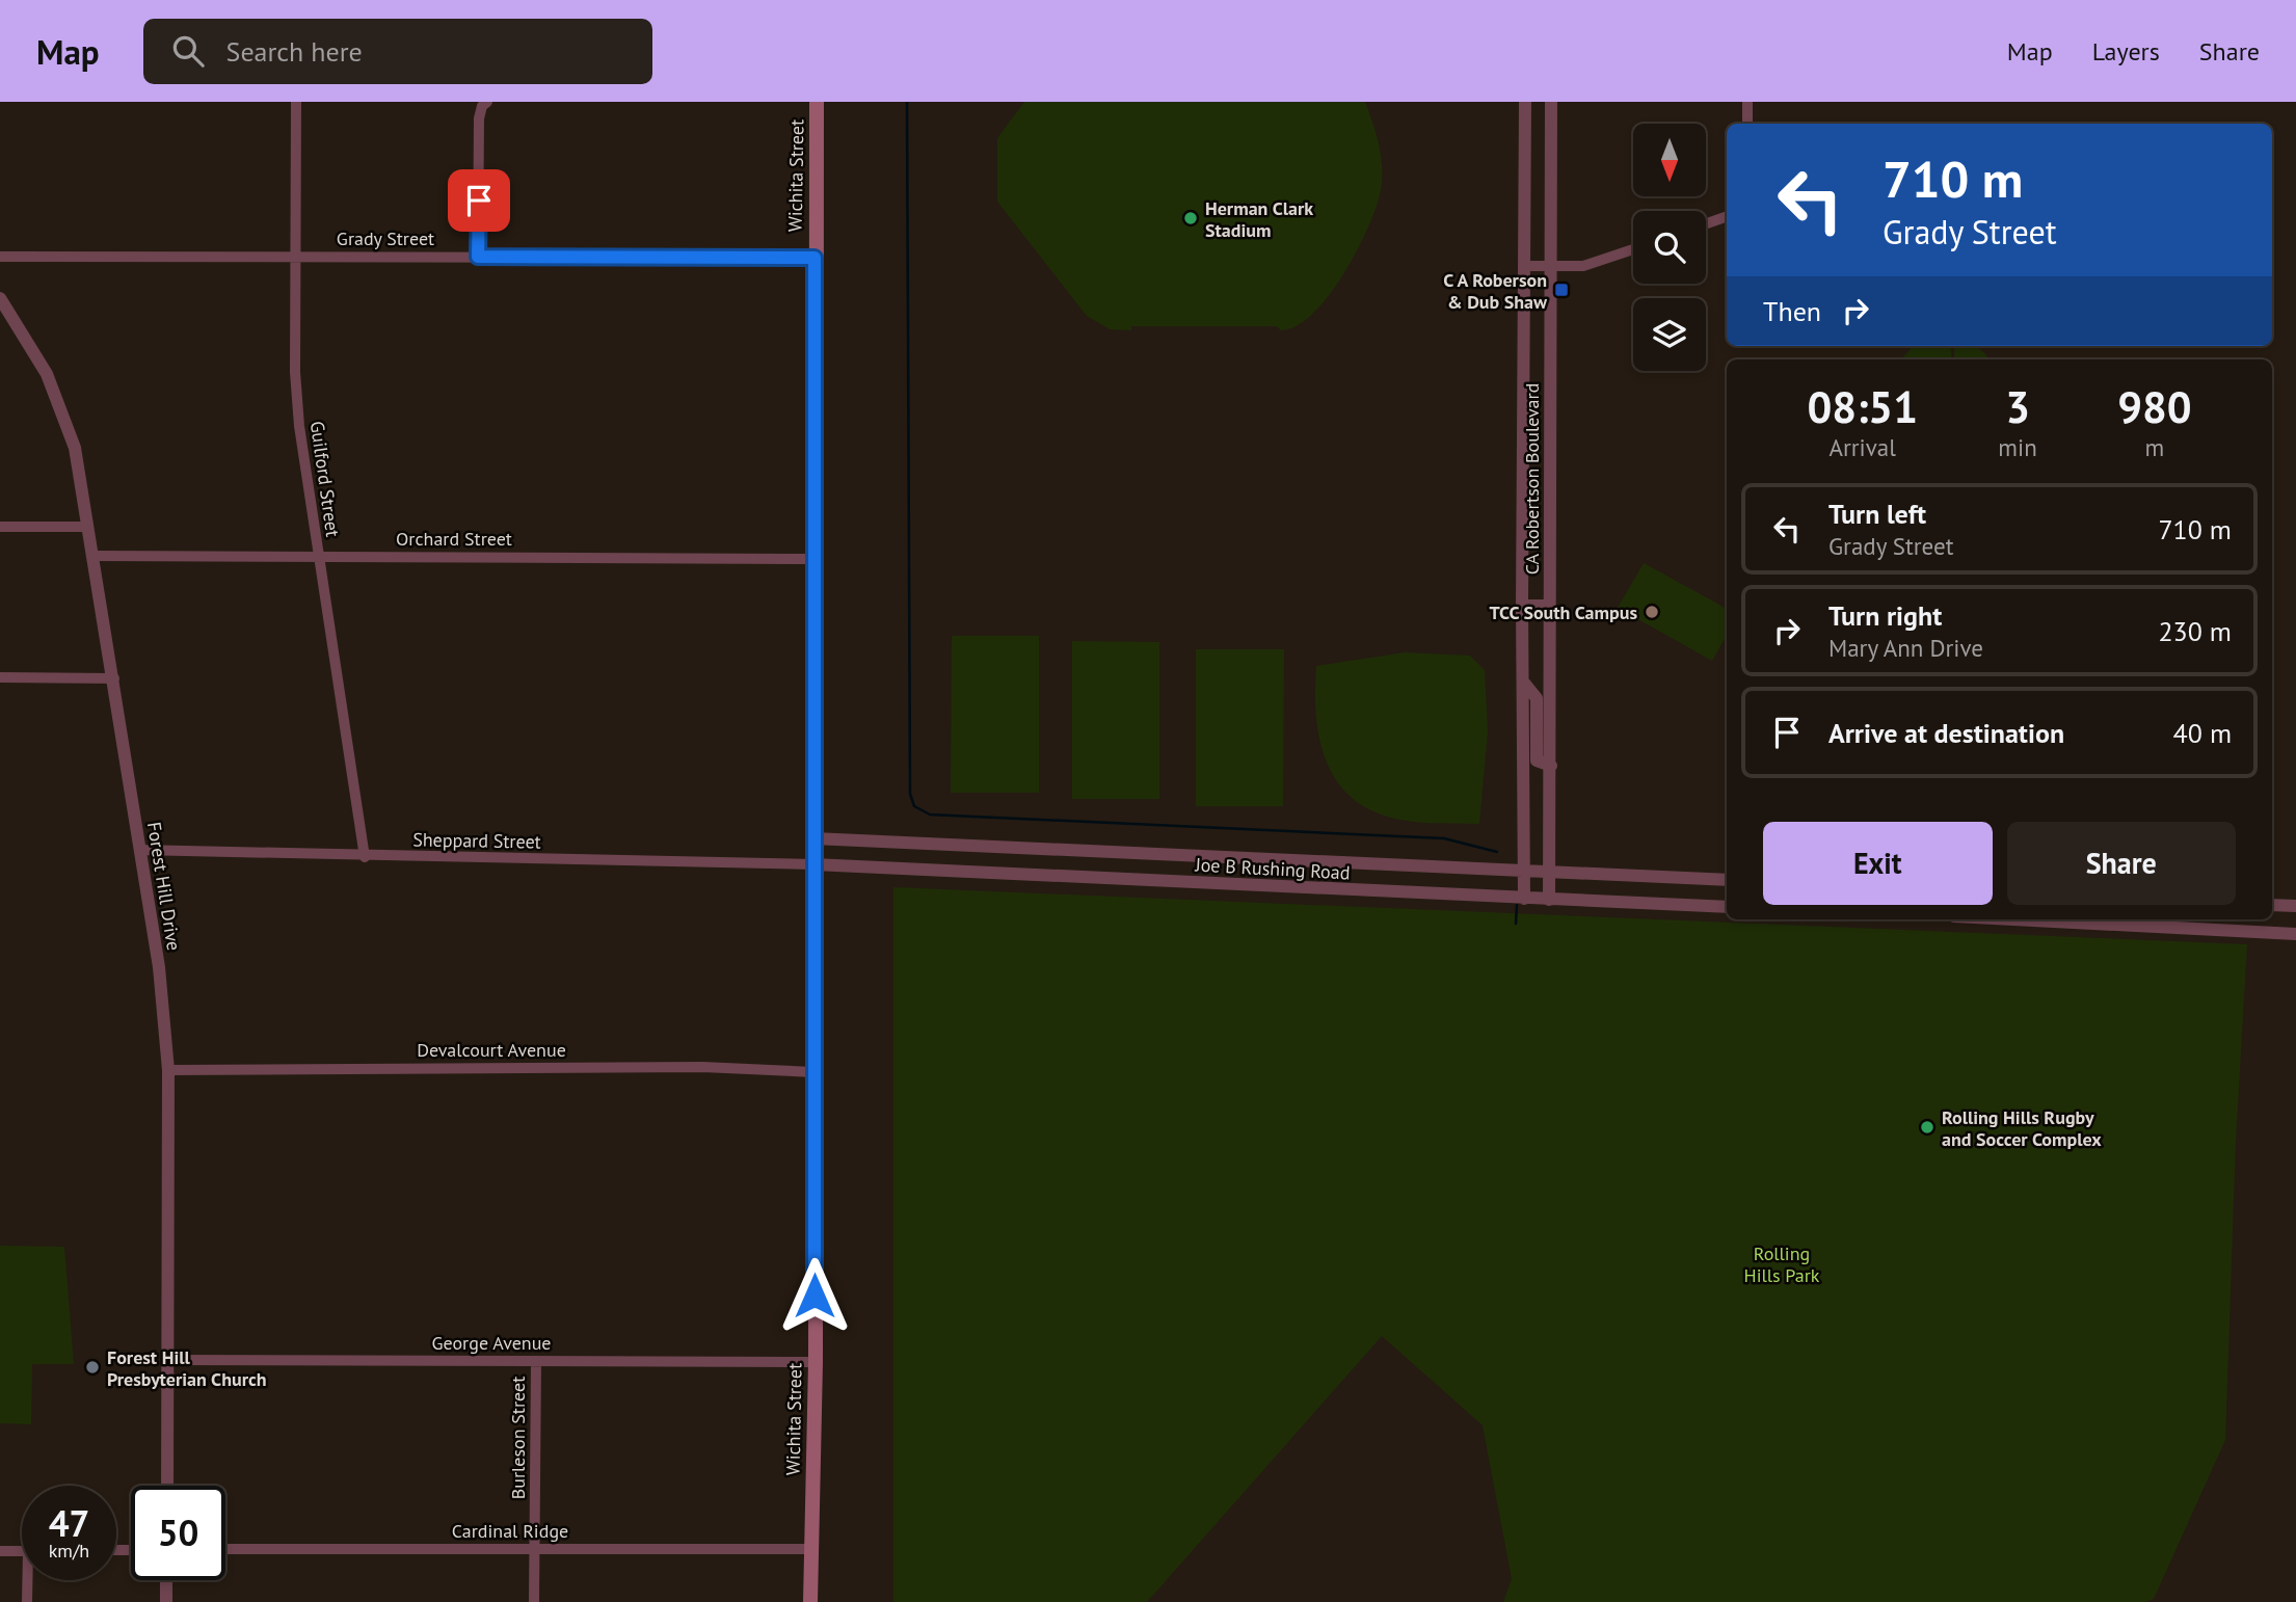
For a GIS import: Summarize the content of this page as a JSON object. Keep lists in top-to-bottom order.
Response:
{
  "streets": {
    "main road": ["Wichita Street"],
    "street": [
      "Grady Street",
      "Guilford Street",
      "CA Robertson Boulevard",
      "Orchard Street",
      "Sheppard Street",
      "Joe B Rushing Road",
      "Forest Hill Drive",
      "Devalcourt Avenue",
      "George Avenue",
      "Burleson Street",
      "Cardinal Ridge"
    ]
  },
  "crossings": [
    ["Wichita Street", "Grady Street"],
    ["Wichita Street", "Orchard Street"],
    ["Wichita Street", "Sheppard Street"],
    ["Wichita Street", "Joe B Rushing Road"],
    ["Wichita Street", "Devalcourt Avenue"],
    ["Wichita Street", "George Avenue"],
    ["Wichita Street", "Cardinal Ridge"],
    ["Grady Street", "Guilford Street"],
    ["Guilford Street", "Orchard Street"],
    ["Guilford Street", "Sheppard Street"],
    ["CA Robertson Boulevard", "Joe B Rushing Road"],
    ["Orchard Street", "Forest Hill Drive"],
    ["Sheppard Street", "Joe B Rushing Road"],
    ["Sheppard Street", "Forest Hill Drive"],
    ["Forest Hill Drive", "Devalcourt Avenue"],
    ["Forest Hill Drive", "George Avenue"],
    ["George Avenue", "Burleson Street"],
    ["Burleson Street", "Cardinal Ridge"]
  ],
  "parks": ["Rolling Hills Park"],
  "places": {
    "other": [
      "Herman Clark Stadium",
      "TCC South Campus",
      "Rolling Hills Rugby and Soccer Complex",
      "Forest Hill Presbyterian Church"
    ],
    "transit": ["C A Roberson & Dub Shaw"]
  },
  "north": "bottom",
  "page": {
    "header": "Map",
    "search": "Search here",
    "nav": ["Map", "Layers", "Share"],
    "turn": ["710 m", "Grady Street"],
    "then": "Then",
    "eta": [
      "08:51",
      "Arrival",
      "3",
      "min",
      "980",
      "m"
    ],
    "list": [
      {
        "name": "Turn left",
        "note": "Grady Street",
        "value": "710 m"
      },
      {
        "name": "Turn right",
        "note": "Mary Ann Drive",
        "value": "230 m"
      },
      {
        "name": "Arrive at destination",
        "value": "40 m"
      }
    ],
    "buttons": ["Exit", "Share"],
    "speed": "47 km/h",
    "limit": "50"
  }
}
